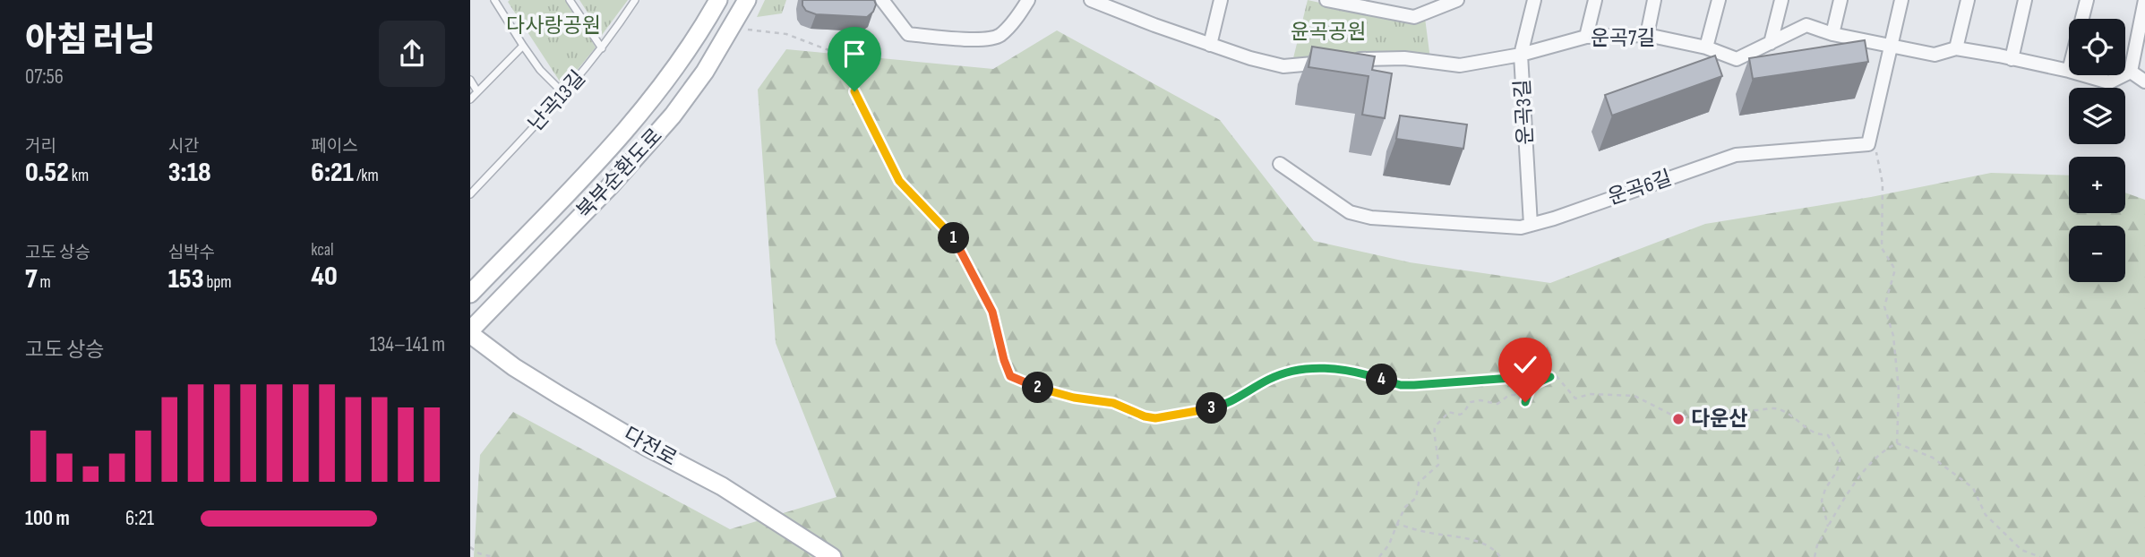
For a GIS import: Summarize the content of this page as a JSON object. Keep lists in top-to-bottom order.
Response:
{
  "streets": {
    "main road": ["북부순환도로", "다전로"],
    "street": ["운곡7길", "운곡3길", "운곡6길"],
    "lane": ["난곡13길"]
  },
  "crossings": [
    ["운곡7길", "운곡3길"],
    ["운곡3길", "운곡6길"],
    ["북부순환도로", "다전로"]
  ],
  "parks": ["다사랑공원", "윤곡공원"],
  "places": ["다운산"],
  "page": {
    "heading": ["아침 러닝", "07:56"],
    "map_buttons": ["+", "−"],
    "stats": [
      ["거리", "0.52 km"],
      ["시간", "3:18"],
      ["페이스", "6:21 /km"],
      ["고도 상승", "7 m"],
      ["심박수", "153 bpm"],
      ["kcal", "40"]
    ],
    "pins": [
      "1",
      "4",
      "2",
      "3"
    ],
    "chart": ["고도 상승", "134–141 m"],
    "list": [
      {
        "name": "100 m",
        "note": "6:21"
      }
    ]
  }
}
